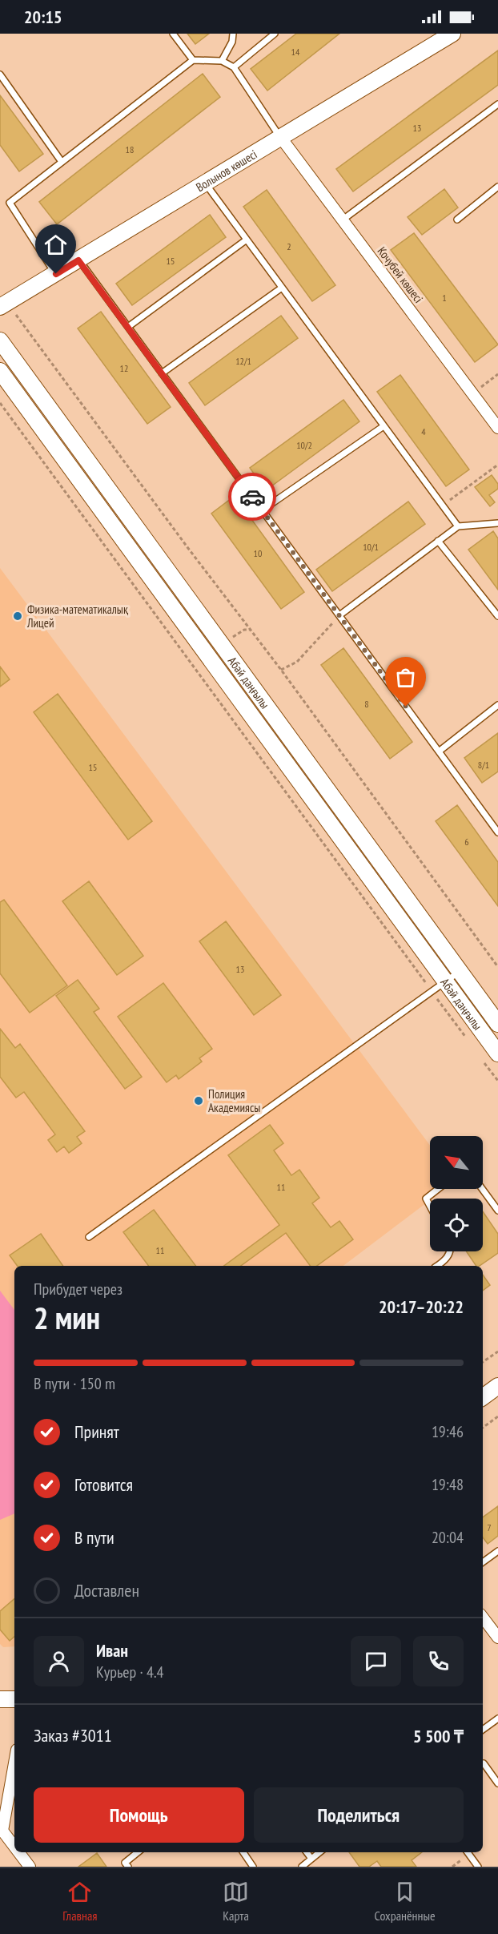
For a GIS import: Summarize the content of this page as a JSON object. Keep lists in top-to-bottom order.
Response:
{
  "streets": {
    "main road": ["Волынов көшесі", "Абай даңғылы"],
    "street": ["Кочубей көшесі"]
  },
  "crossings": [
    ["Волынов көшесі", "Кочубей көшесі"]
  ],
  "places": ["Физика-математикалық Лицей", "Полиция Академиясы"],
  "house_numbers": [
    "14",
    "13",
    "18",
    "2",
    "15",
    "1",
    "12/1",
    "12",
    "4",
    "10/2",
    "10/1",
    "10",
    "8",
    "8/1",
    "15",
    "6",
    "13",
    "11",
    "11",
    "7"
  ],
  "north": "top left",
  "page": {
    "status": "20:15",
    "heading": ["2 мин", "Прибудет через", "20:17–20:22"],
    "panel": [
      "Иван",
      "Курьер · 4.4",
      "Заказ #3011",
      "5 500 ₸"
    ],
    "bar": "В пути · 150 m",
    "list": [
      ["Принят", "19:46"],
      ["Готовится", "19:48"],
      ["В пути", "20:04"],
      "Доставлен"
    ],
    "buttons": ["Помощь", "Поделиться"],
    "tabs": ["Главная", "Карта", "Сохранённые"]
  }
}
